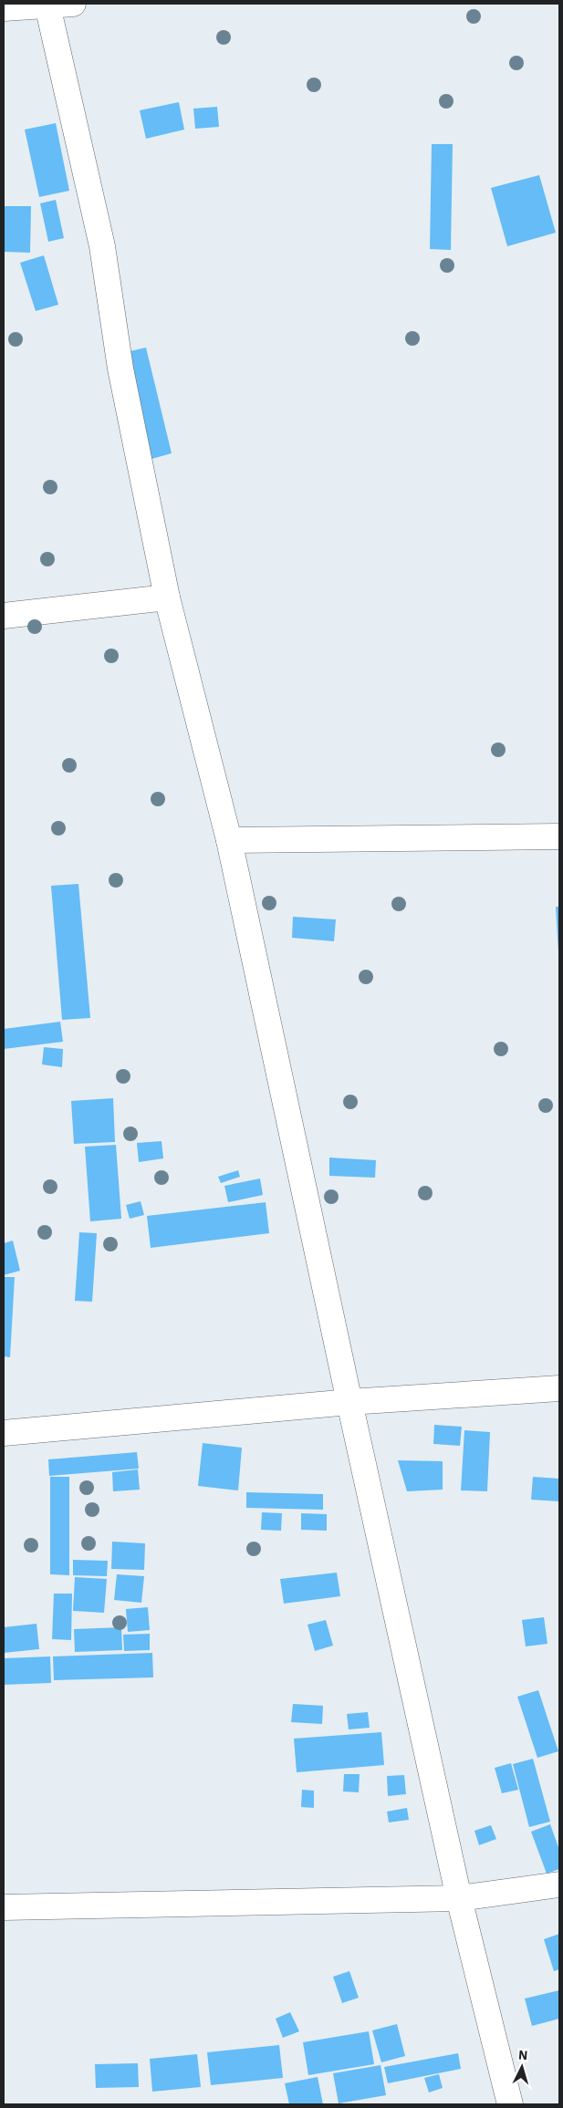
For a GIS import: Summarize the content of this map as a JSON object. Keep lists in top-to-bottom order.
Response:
{
  "north": "top"
}
